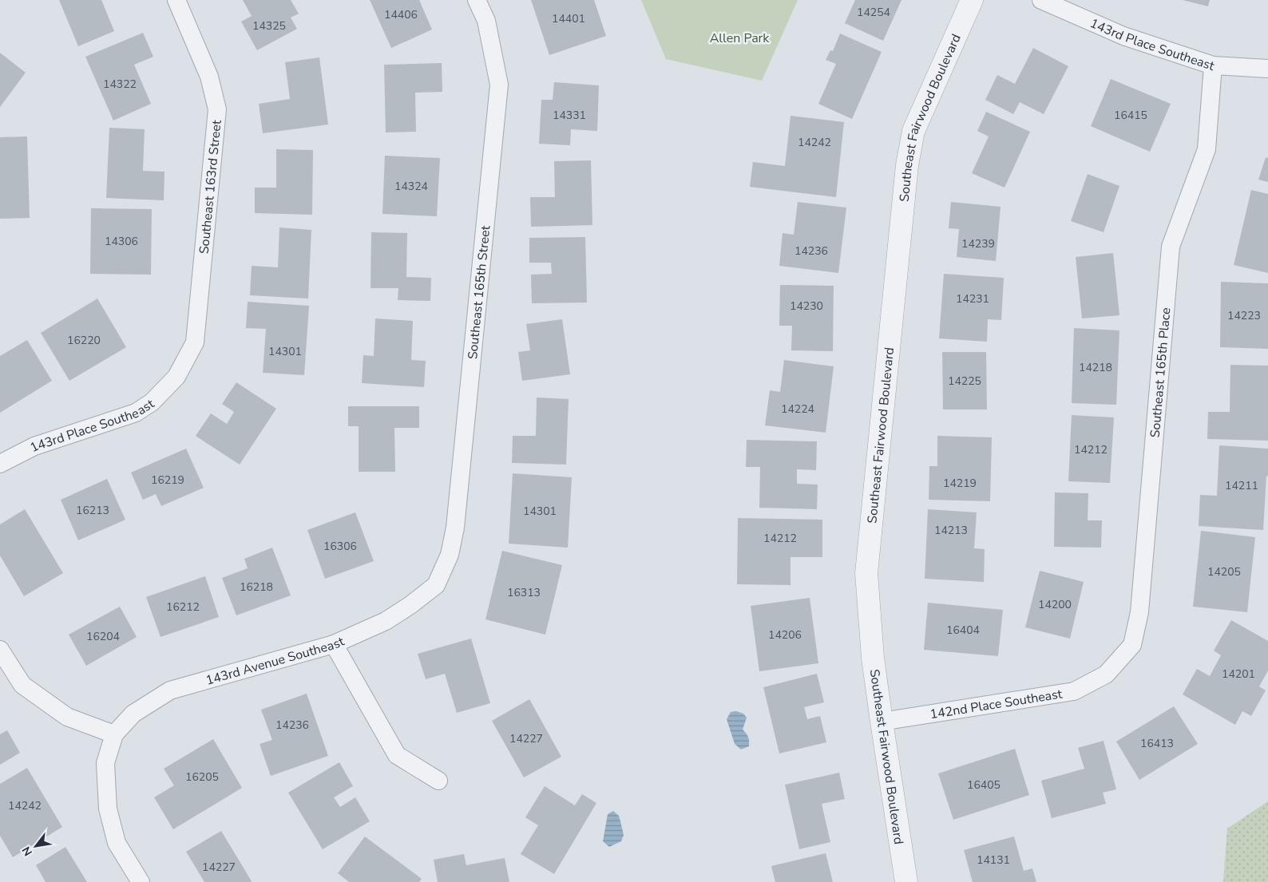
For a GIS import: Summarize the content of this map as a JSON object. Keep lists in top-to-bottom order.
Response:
{
  "streets": {
    "street": [
      "143rd Place Southeast",
      "Southeast Fairwood Boulevard",
      "Southeast 163rd Street",
      "Southeast 165th Street",
      "Southeast 165th Place",
      "143rd Avenue Southeast",
      "142nd Place Southeast"
    ]
  },
  "crossings": [
    ["143rd Place Southeast", "Southeast 163rd Street"],
    ["143rd Place Southeast", "Southeast 165th Place"],
    ["Southeast Fairwood Boulevard", "142nd Place Southeast"],
    ["Southeast 165th Street", "143rd Avenue Southeast"],
    ["Southeast 165th Place", "142nd Place Southeast"]
  ],
  "parks": ["Allen Park"],
  "house_numbers": [
    "14254",
    "14406",
    "14401",
    "14325",
    "14322",
    "14331",
    "16415",
    "14242",
    "14324",
    "14306",
    "14239",
    "14236",
    "14231",
    "14230",
    "14223",
    "16220",
    "14301",
    "14218",
    "14225",
    "14224",
    "14212",
    "16219",
    "14219",
    "14211",
    "16213",
    "14301",
    "14213",
    "14212",
    "16306",
    "14205",
    "16218",
    "16313",
    "14200",
    "16212",
    "16404",
    "14206",
    "16204",
    "14201",
    "14236",
    "14227",
    "16413",
    "16205",
    "16405",
    "14242",
    "14131",
    "14227"
  ],
  "north": "bottom left"
}
